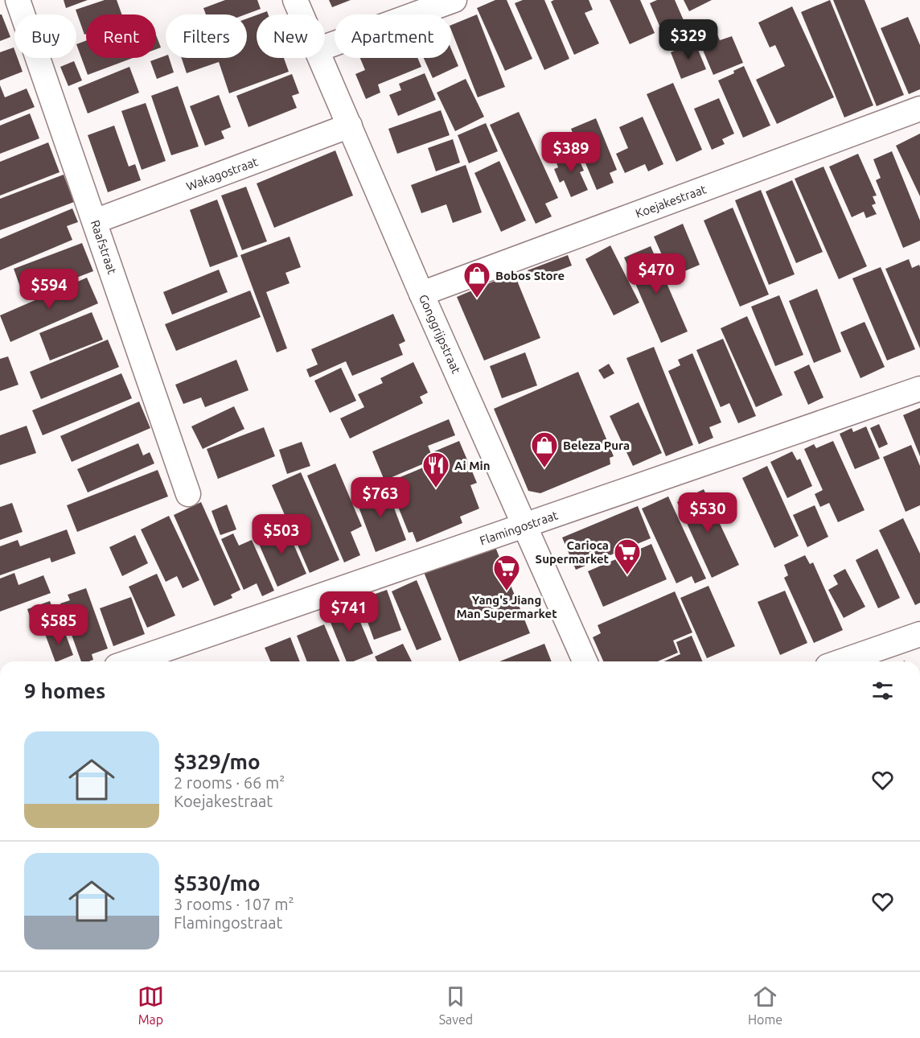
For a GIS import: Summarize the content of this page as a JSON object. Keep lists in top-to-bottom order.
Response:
{
  "streets": {
    "street": [
      "Wakagostraat",
      "Koejakestraat",
      "Raafstraat",
      "Gonggrijpstraat",
      "Flamingostraat"
    ]
  },
  "crossings": [
    ["Wakagostraat", "Raafstraat"],
    ["Wakagostraat", "Gonggrijpstraat"],
    ["Koejakestraat", "Gonggrijpstraat"],
    ["Gonggrijpstraat", "Flamingostraat"]
  ],
  "places": {
    "shop": ["Bobos Store", "Beleza Pura"],
    "restaurant": ["Ai Min"],
    "supermarket": ["Carioca Supermarket", "Yang's Jiang Man Supermarket"]
  },
  "page": {
    "chip": [
      "Buy",
      "Rent",
      "Filters",
      "New",
      "Apartment"
    ],
    "price": [
      "$329",
      "$389",
      "$470",
      "$594",
      "$763",
      "$530",
      "$503",
      "$741",
      "$585"
    ],
    "heading": "9 homes",
    "list": [
      {
        "name": "$329/mo",
        "note": "2 rooms · 66 m² · Koejakestraat"
      },
      {
        "name": "$530/mo",
        "note": "3 rooms · 107 m² · Flamingostraat"
      }
    ],
    "tabs": ["Map", "Saved", "Home"]
  }
}
